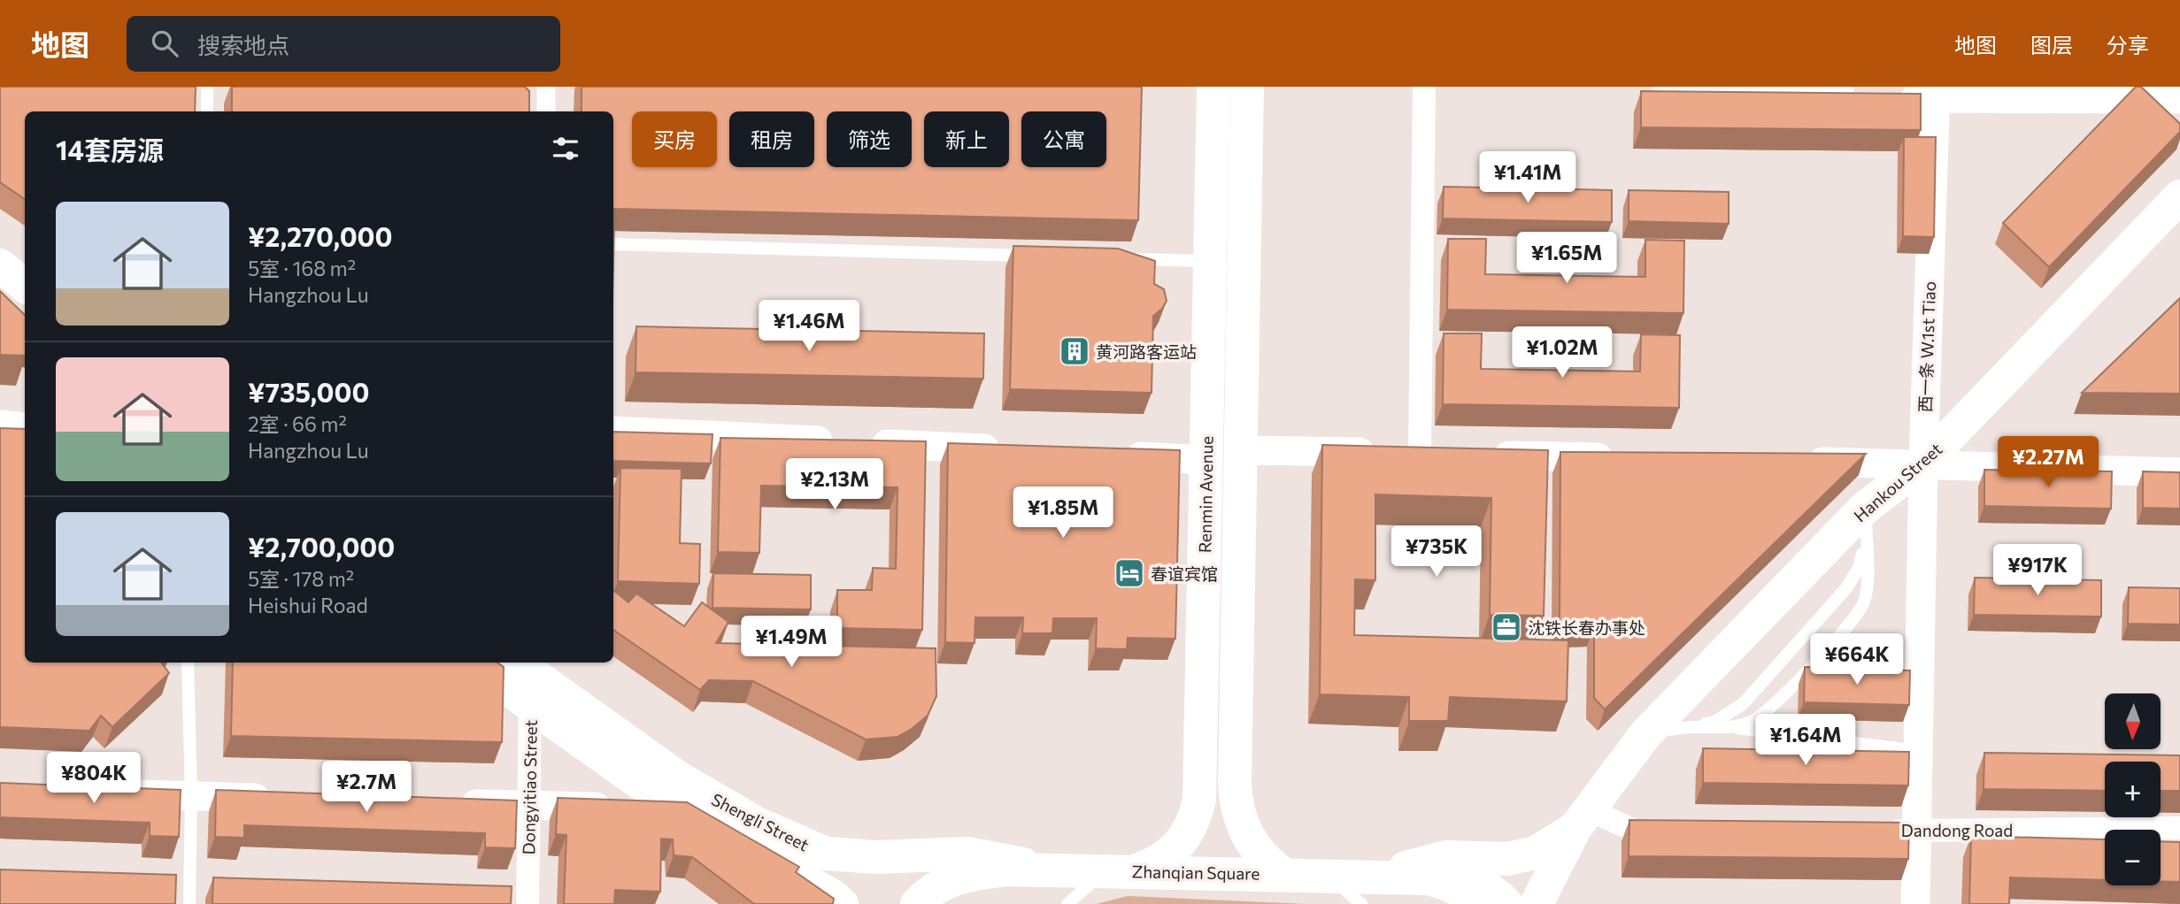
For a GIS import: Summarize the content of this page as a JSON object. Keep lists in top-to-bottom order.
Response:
{
  "streets": {
    "main road": [
      "Hankou Street",
      "Renmin Avenue",
      "Shengli Street",
      "Zhanqian Square"
    ],
    "street": ["西一条 W.1st Tiao", "Dongyitiao Street", "Dandong Road"]
  },
  "crossings": [
    ["西一条 W.1st Tiao", "Hankou Street"],
    ["西一条 W.1st Tiao", "Dandong Road"],
    ["Renmin Avenue", "Zhanqian Square"],
    ["Dongyitiao Street", "Shengli Street"],
    ["Shengli Street", "Zhanqian Square"]
  ],
  "places": {
    "building": ["黄河路客运站"],
    "hotel": ["春谊宾馆"],
    "office": ["沈铁长春办事处"]
  },
  "north": "bottom",
  "page": {
    "header": "地图",
    "search": "搜索地点",
    "nav": ["地图", "图层", "分享"],
    "chip": [
      "买房",
      "租房",
      "筛选",
      "新上",
      "公寓"
    ],
    "heading": "14套房源",
    "price": [
      "¥1.41M",
      "¥1.65M",
      "¥1.46M",
      "¥1.02M",
      "¥2.27M",
      "¥2.13M",
      "¥1.85M",
      "¥735K",
      "¥917K",
      "¥1.49M",
      "¥664K",
      "¥1.64M",
      "¥804K",
      "¥2.7M"
    ],
    "list": [
      {
        "name": "¥2,270,000",
        "note": "5室 · 168 m² · Hangzhou Lu"
      },
      {
        "name": "¥735,000",
        "note": "2室 · 66 m² · Hangzhou Lu"
      },
      {
        "name": "¥2,700,000",
        "note": "5室 · 178 m² · Heishui Road"
      }
    ],
    "map_buttons": ["+", "−"]
  }
}
